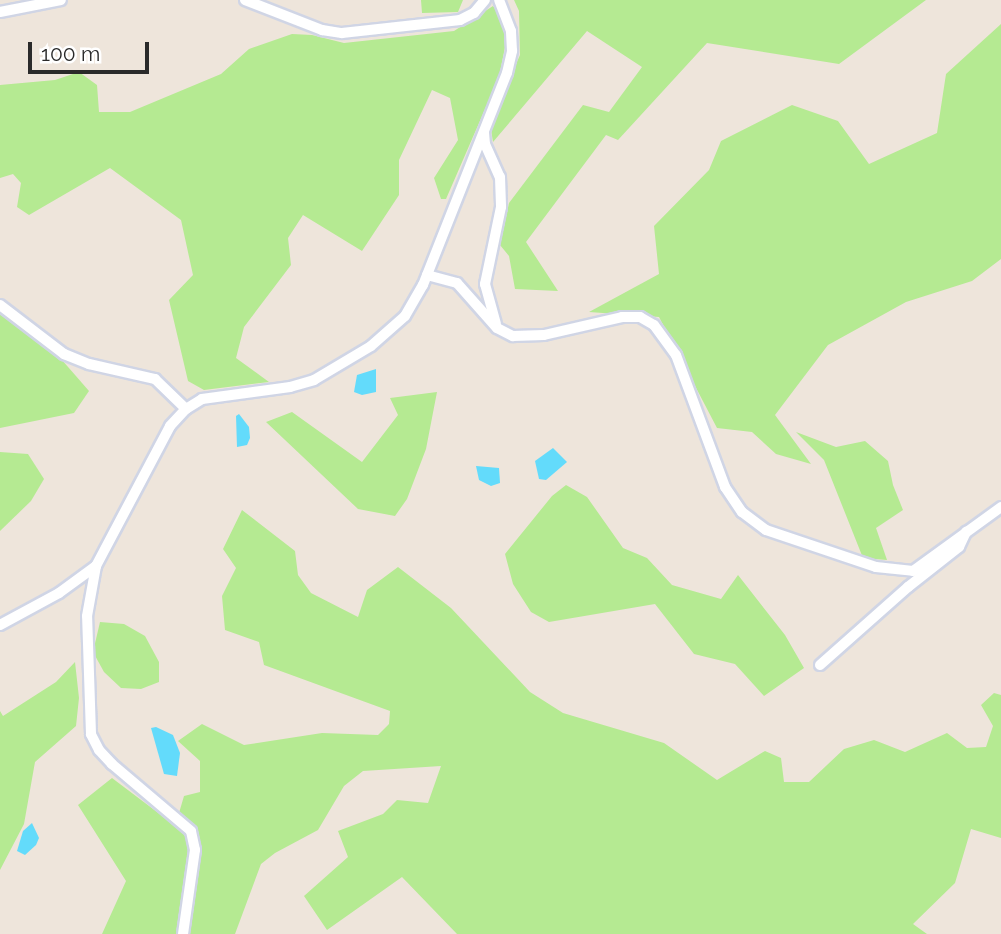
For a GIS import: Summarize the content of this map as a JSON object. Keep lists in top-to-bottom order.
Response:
{
  "scale_bar": "100 m"
}
